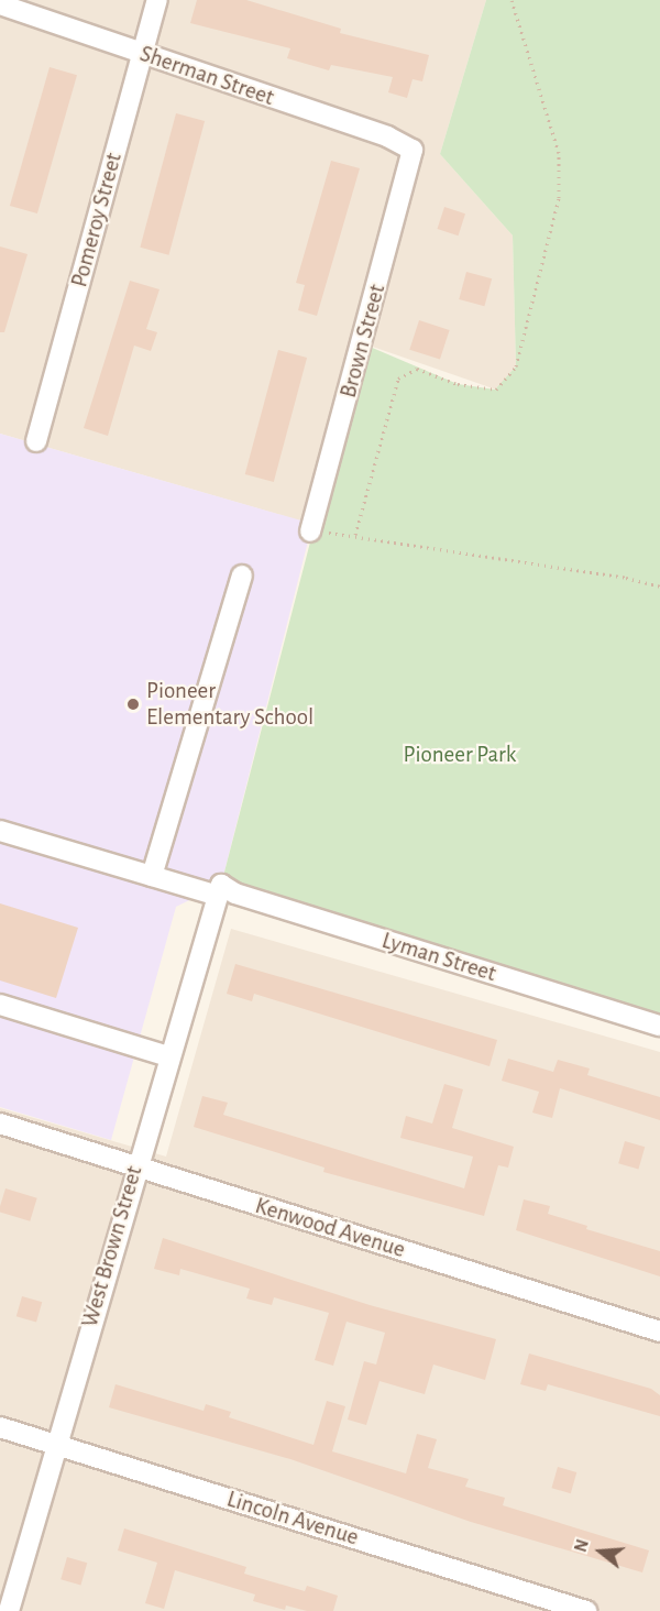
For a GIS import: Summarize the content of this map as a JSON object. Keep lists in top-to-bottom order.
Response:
{
  "streets": {
    "street": [
      "Sherman Street",
      "Pomeroy Street",
      "Brown Street",
      "Lyman Street",
      "Kenwood Avenue",
      "West Brown Street",
      "Lincoln Avenue"
    ]
  },
  "crossings": [
    ["Sherman Street", "Pomeroy Street"],
    ["Sherman Street", "Brown Street"],
    ["Lyman Street", "West Brown Street"],
    ["Kenwood Avenue", "West Brown Street"],
    ["West Brown Street", "Lincoln Avenue"]
  ],
  "parks": ["Pioneer Park"],
  "places": ["Pioneer Elementary School"],
  "north": "left"
}
